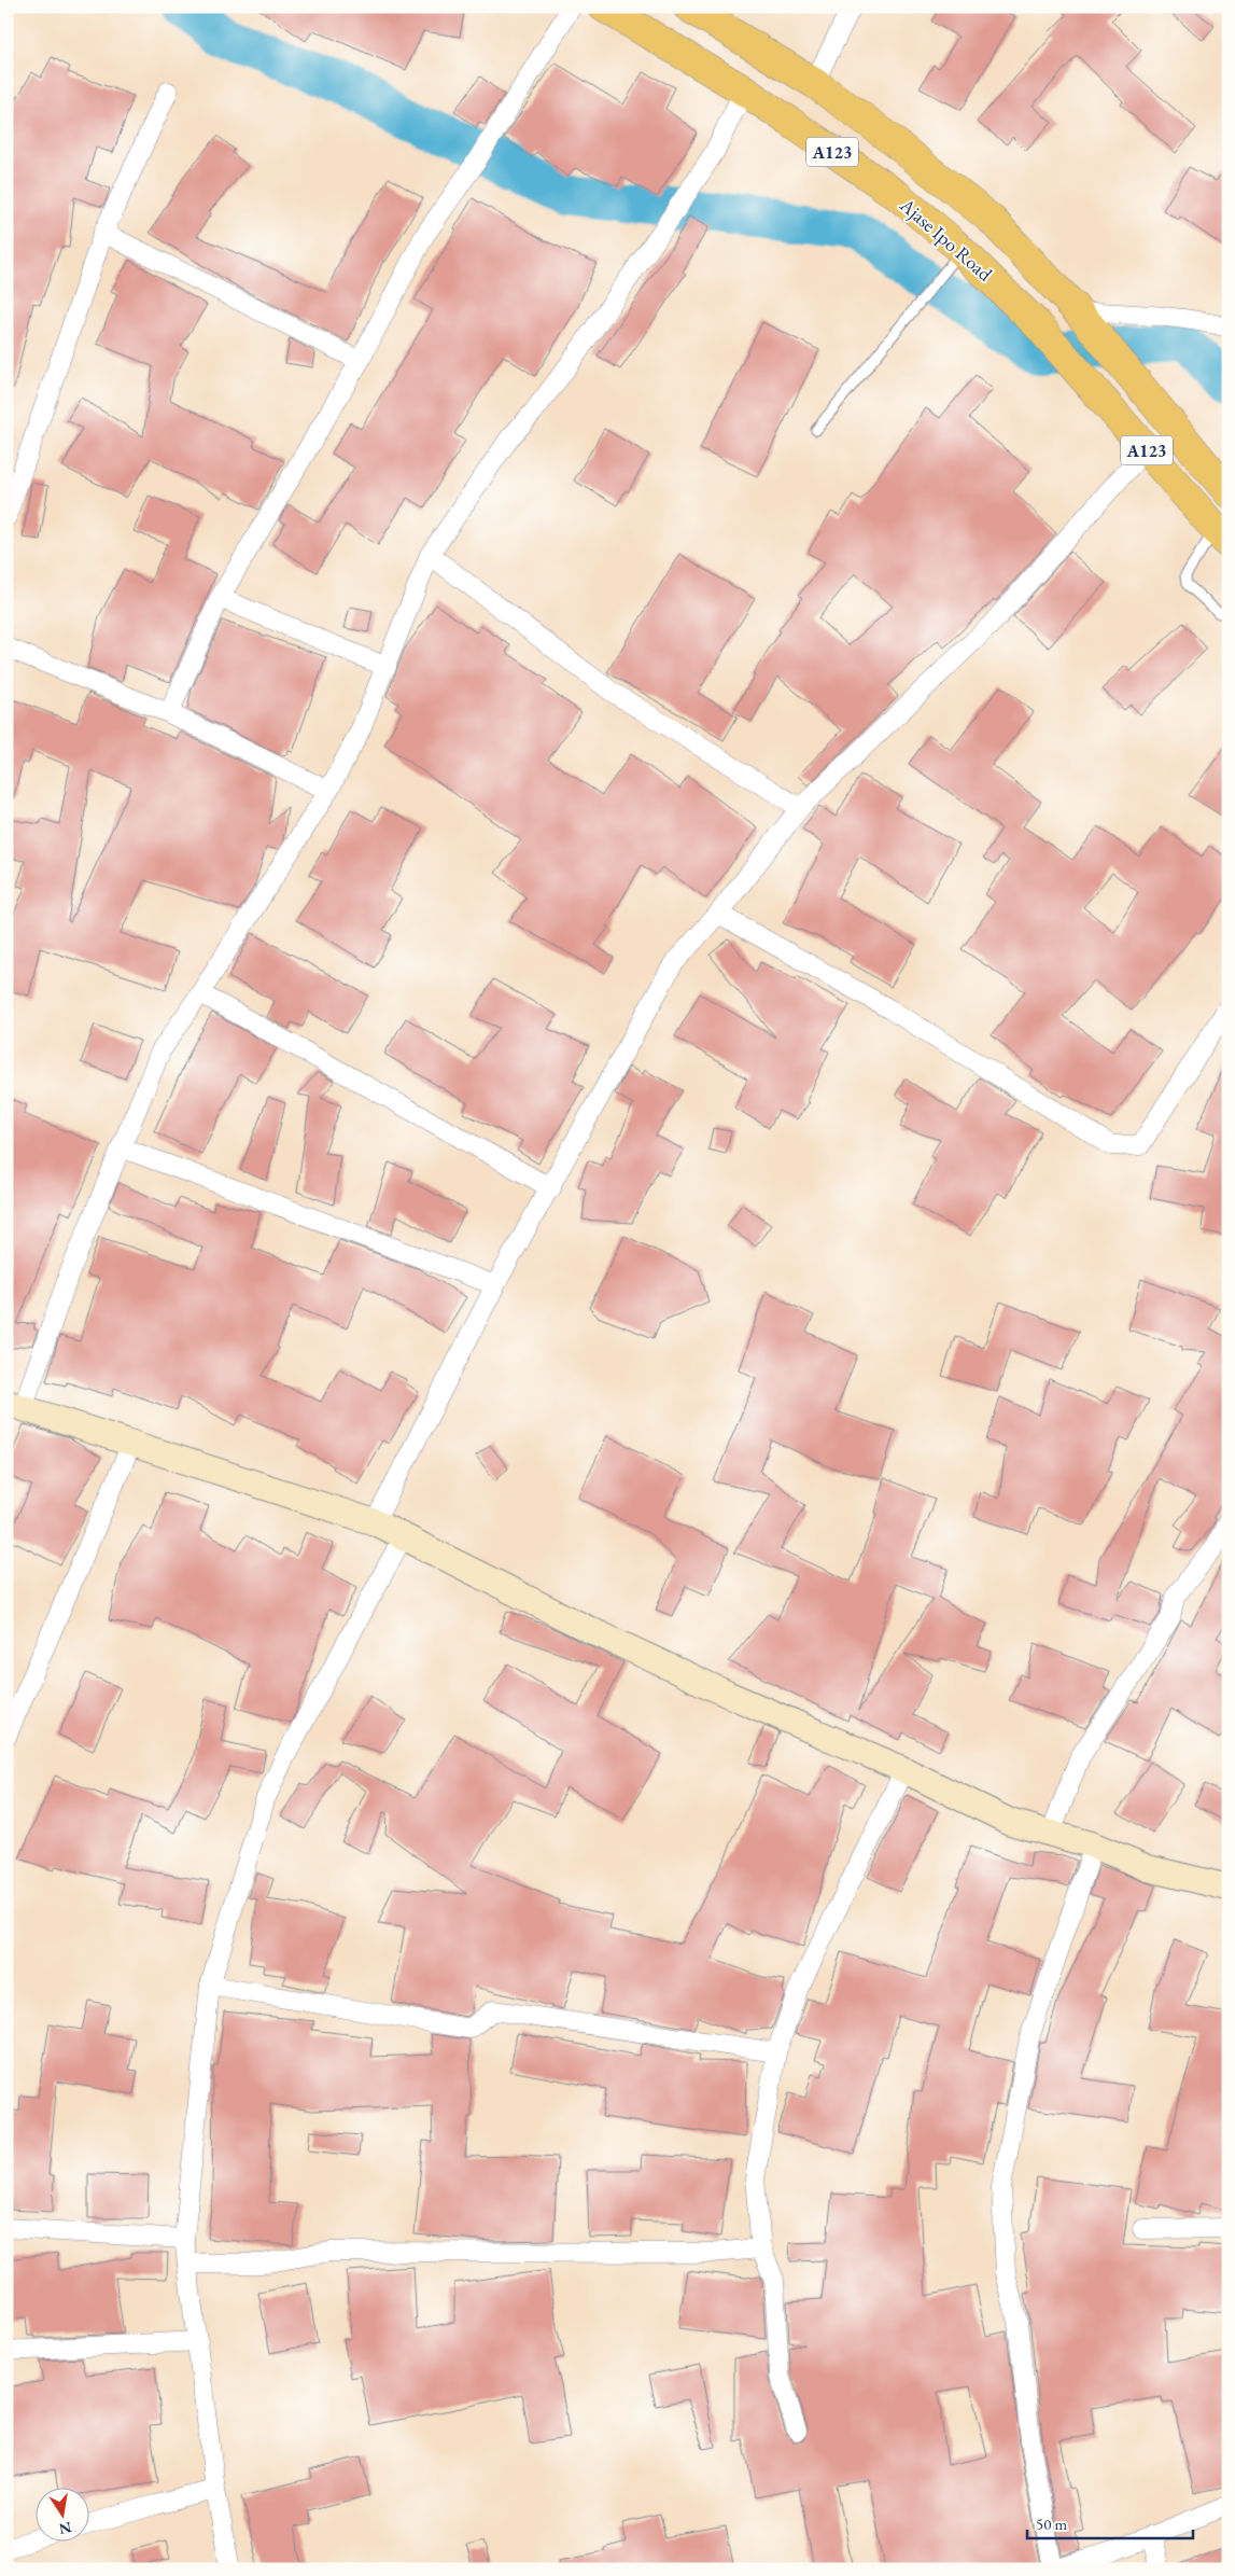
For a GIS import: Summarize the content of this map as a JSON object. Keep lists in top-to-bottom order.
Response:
{
  "streets": {
    "highway": ["A123", "Ajase Ipo Road"]
  },
  "scale_bar": "50 m",
  "north": "bottom"
}
